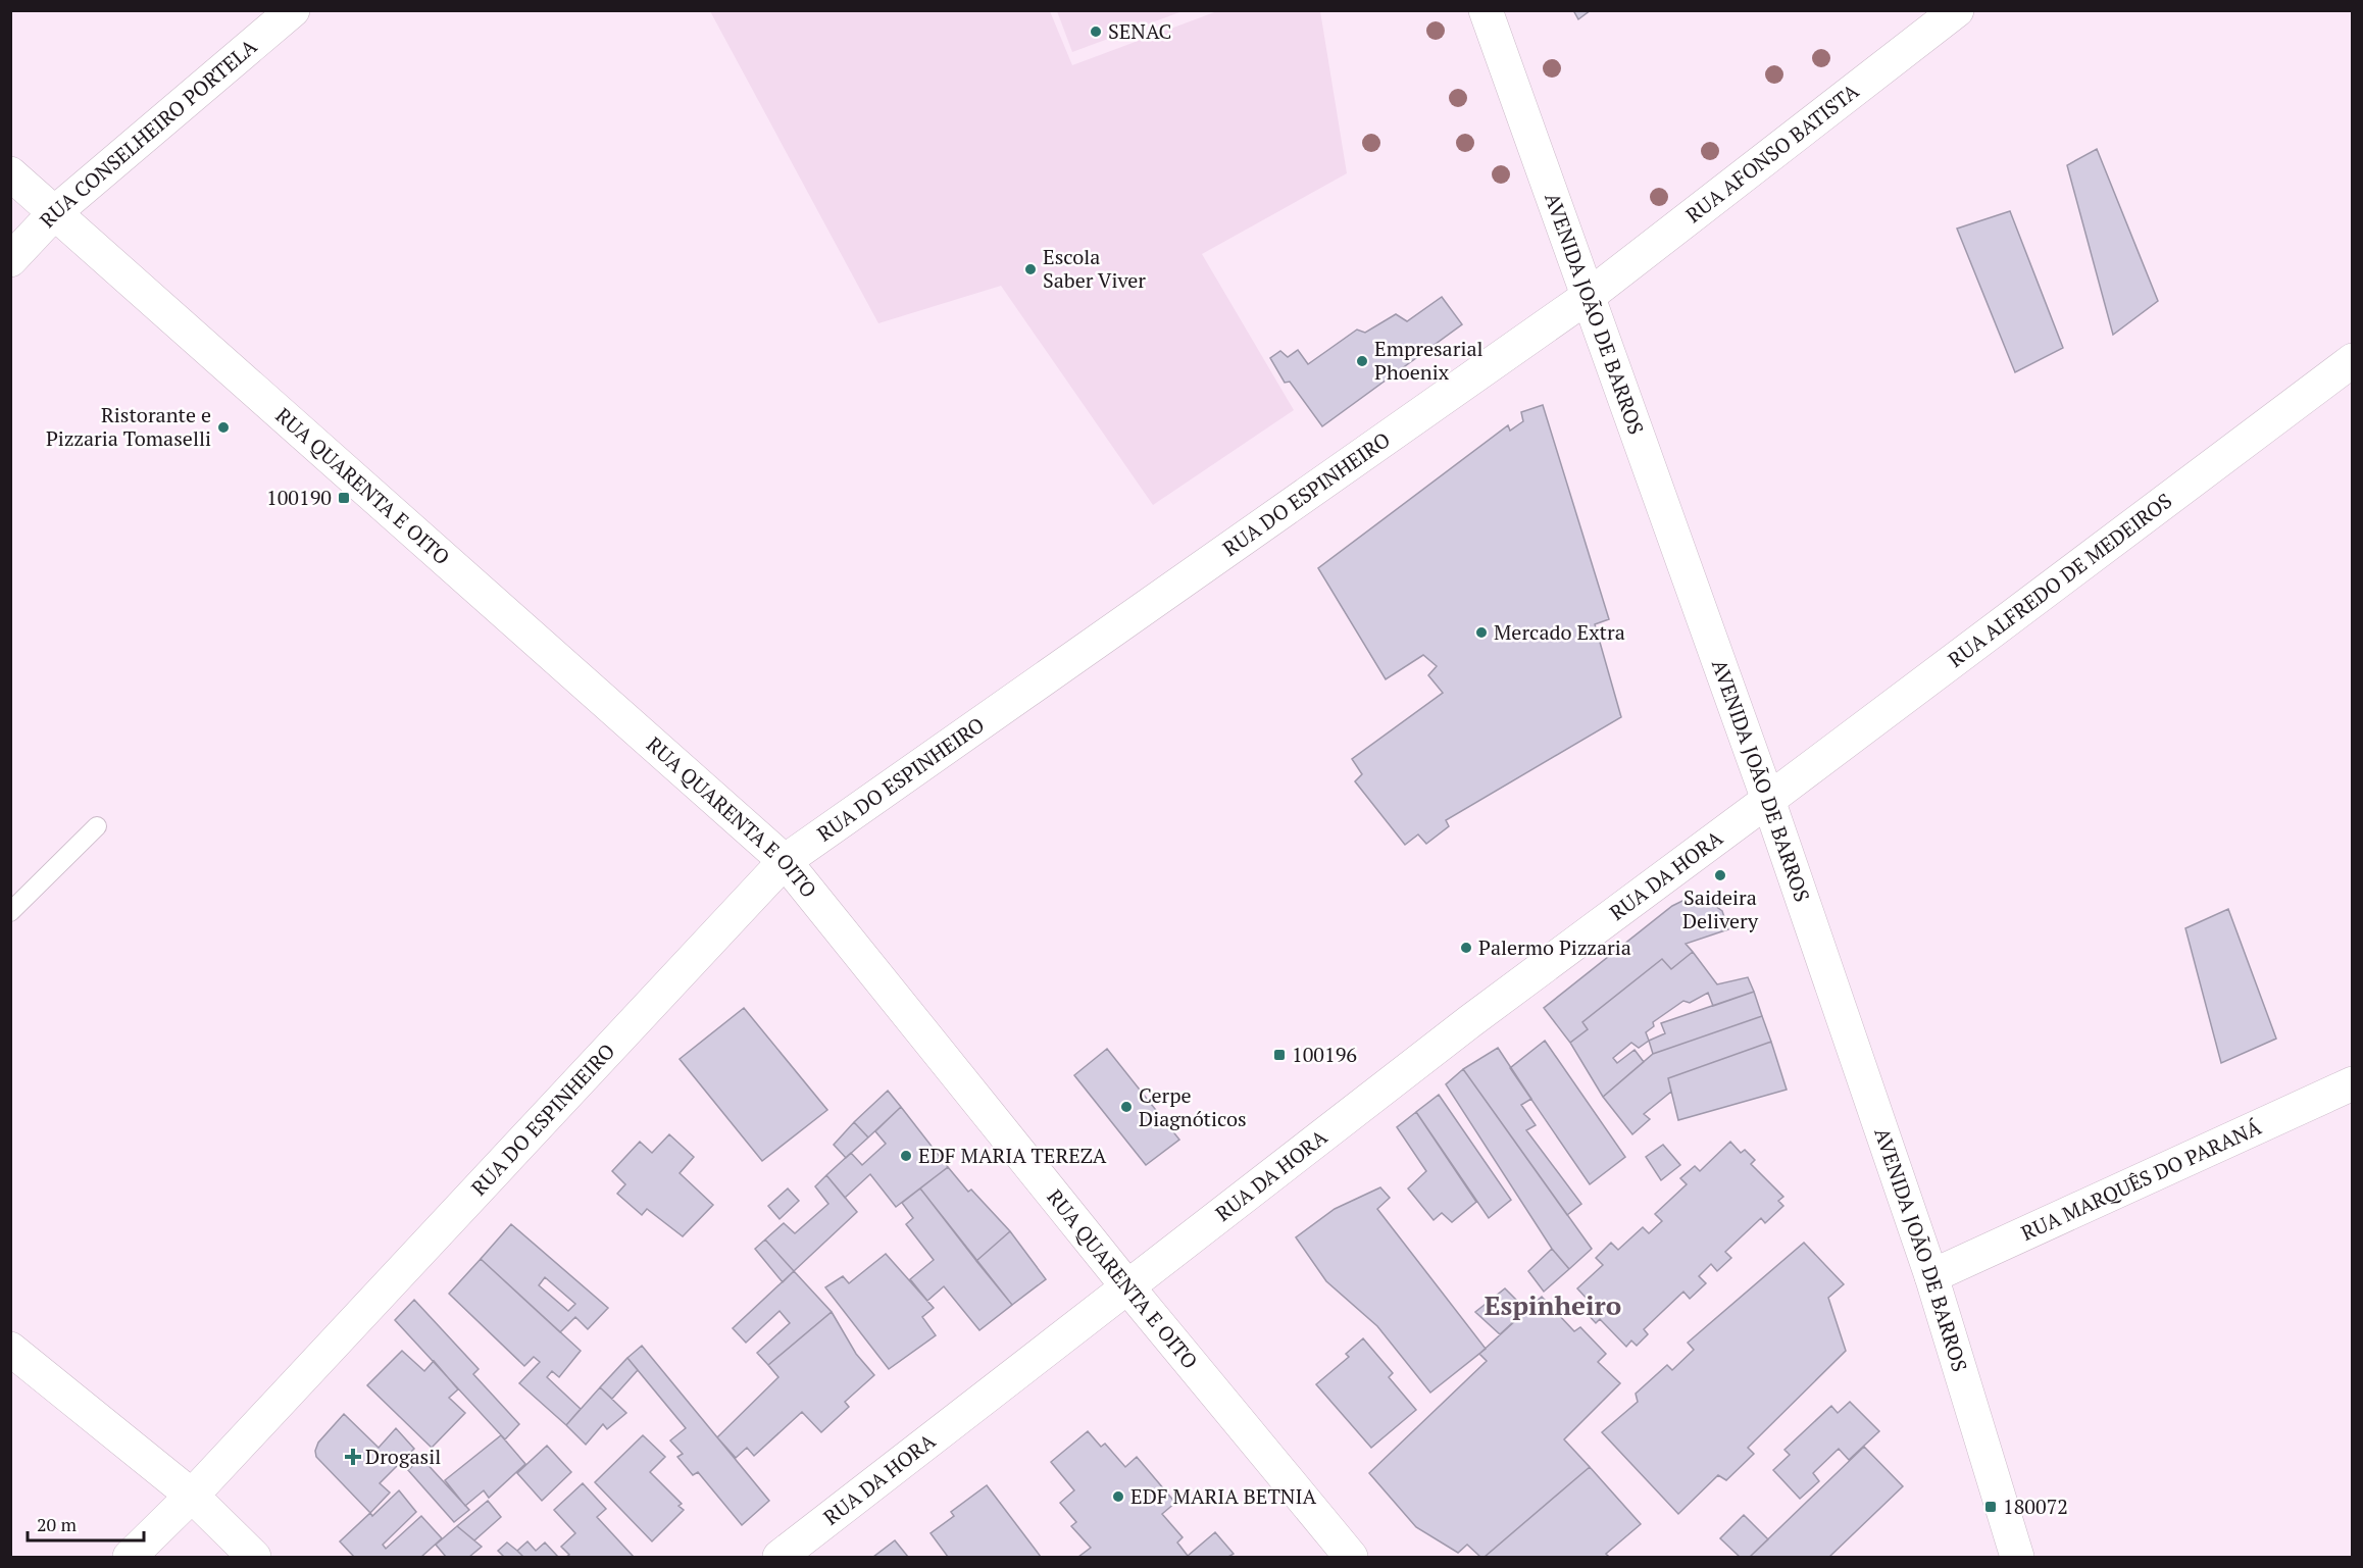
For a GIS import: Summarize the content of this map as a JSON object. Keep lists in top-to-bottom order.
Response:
{
  "streets": {
    "street": [
      "RUA CONSELHEIRO PORTELA",
      "RUA AFONSO BATISTA",
      "AVENIDA JOÃO DE BARROS",
      "RUA QUARENTA E OITO",
      "RUA DO ESPINHEIRO",
      "RUA ALFREDO DE MEDEIROS",
      "RUA DA HORA",
      "RUA MARQUÊS DO PARANÁ"
    ]
  },
  "crossings": [
    ["RUA CONSELHEIRO PORTELA", "RUA QUARENTA E OITO"],
    ["RUA AFONSO BATISTA", "AVENIDA JOÃO DE BARROS"],
    ["RUA AFONSO BATISTA", "RUA DO ESPINHEIRO"],
    ["AVENIDA JOÃO DE BARROS", "RUA DO ESPINHEIRO"],
    ["AVENIDA JOÃO DE BARROS", "RUA ALFREDO DE MEDEIROS"],
    ["AVENIDA JOÃO DE BARROS", "RUA DA HORA"],
    ["AVENIDA JOÃO DE BARROS", "RUA MARQUÊS DO PARANÁ"],
    ["RUA QUARENTA E OITO", "RUA DO ESPINHEIRO"],
    ["RUA QUARENTA E OITO", "RUA DA HORA"],
    ["RUA ALFREDO DE MEDEIROS", "RUA DA HORA"]
  ],
  "districts": ["Espinheiro"],
  "places": {
    "other": [
      "SENAC",
      "Escola Saber Viver",
      "Empresarial Phoenix",
      "Ristorante e Pizzaria Tomaselli",
      "Mercado Extra",
      "Saideira Delivery",
      "Palermo Pizzaria",
      "Cerpe Diagnóticos",
      "EDF MARIA TEREZA",
      "EDF MARIA BETNIA"
    ],
    "transit": ["100190", "100196", "180072"],
    "health": ["Drogasil"]
  },
  "scale_bar": "20 m"
}
